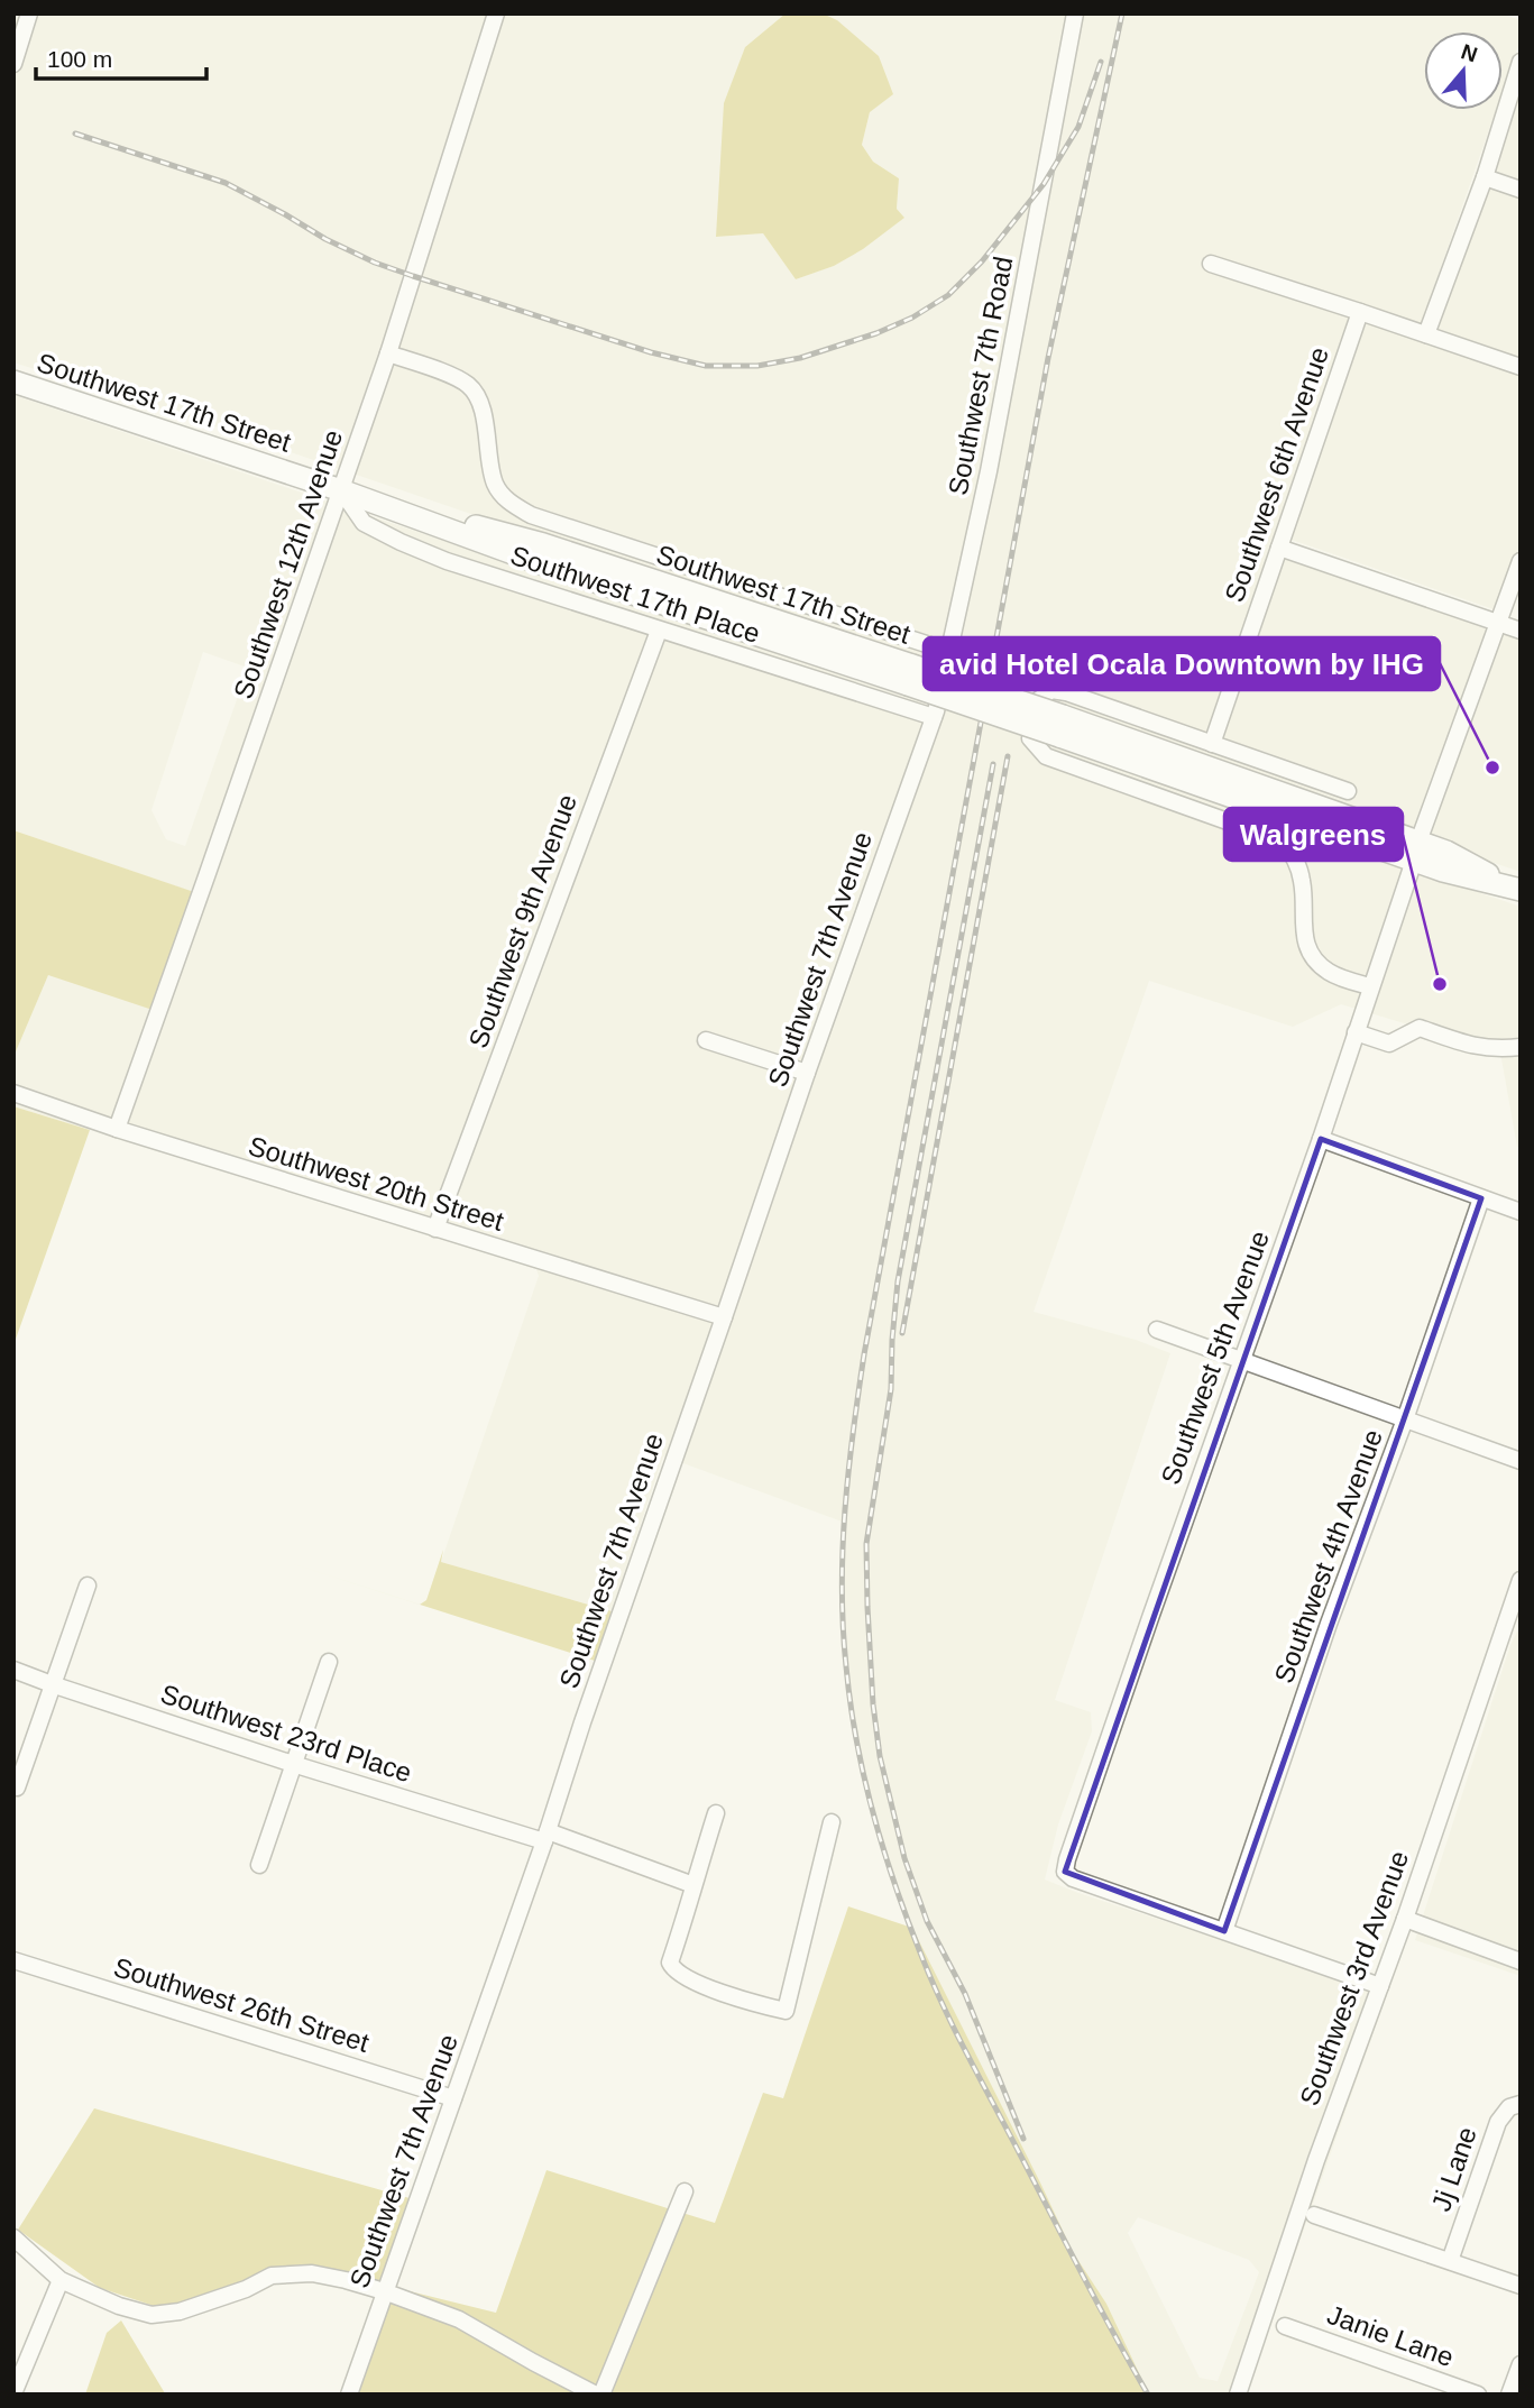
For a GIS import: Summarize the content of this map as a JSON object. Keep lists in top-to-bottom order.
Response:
{
  "streets": {
    "main road": ["Southwest 17th Street"],
    "street": [
      "Southwest 7th Road",
      "Southwest 6th Avenue",
      "Southwest 12th Avenue",
      "Southwest 17th Place",
      "Southwest 9th Avenue",
      "Southwest 7th Avenue",
      "Southwest 20th Street",
      "Southwest 5th Avenue",
      "Southwest 4th Avenue",
      "Southwest 23rd Place",
      "Southwest 3rd Avenue",
      "Southwest 26th Street",
      "Jj Lane",
      "Janie Lane"
    ]
  },
  "crossings": [
    ["Southwest 7th Road", "Southwest 17th Place"],
    ["Southwest 7th Road", "Southwest 7th Avenue"],
    ["Southwest 17th Street", "Southwest 12th Avenue"],
    ["Southwest 17th Street", "Southwest 17th Place"],
    ["Southwest 17th Street", "Southwest 5th Avenue"],
    ["Southwest 12th Avenue", "Southwest 17th Place"],
    ["Southwest 12th Avenue", "Southwest 20th Street"],
    ["Southwest 17th Place", "Southwest 9th Avenue"],
    ["Southwest 9th Avenue", "Southwest 20th Street"],
    ["Southwest 7th Avenue", "Southwest 20th Street"],
    ["Southwest 7th Avenue", "Southwest 23rd Place"],
    ["Southwest 7th Avenue", "Southwest 26th Street"],
    ["Southwest 5th Avenue", "Southwest 4th Avenue"]
  ],
  "places": ["avid Hotel Ocala Downtown by IHG", "Walgreens"],
  "scale_bar": "100 m",
  "north": "top"
}
